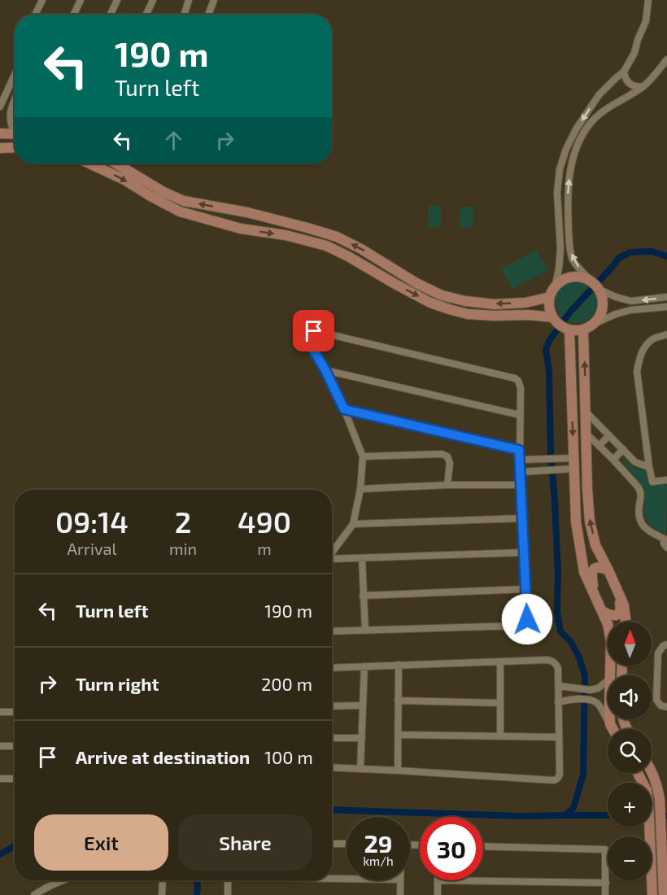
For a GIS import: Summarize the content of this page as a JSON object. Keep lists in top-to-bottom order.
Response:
{
  "north": "top",
  "page": {
    "turn": ["190 m", "Turn left"],
    "eta": [
      "09:14",
      "Arrival",
      "2",
      "min",
      "490",
      "m"
    ],
    "list": [
      {
        "name": "Turn left",
        "value": "190 m"
      },
      {
        "name": "Turn right",
        "value": "200 m"
      },
      {
        "name": "Arrive at destination",
        "value": "100 m"
      }
    ],
    "map_buttons": ["+", "−"],
    "buttons": ["Exit", "Share"],
    "speed": "29 km/h",
    "limit": "30"
  }
}
